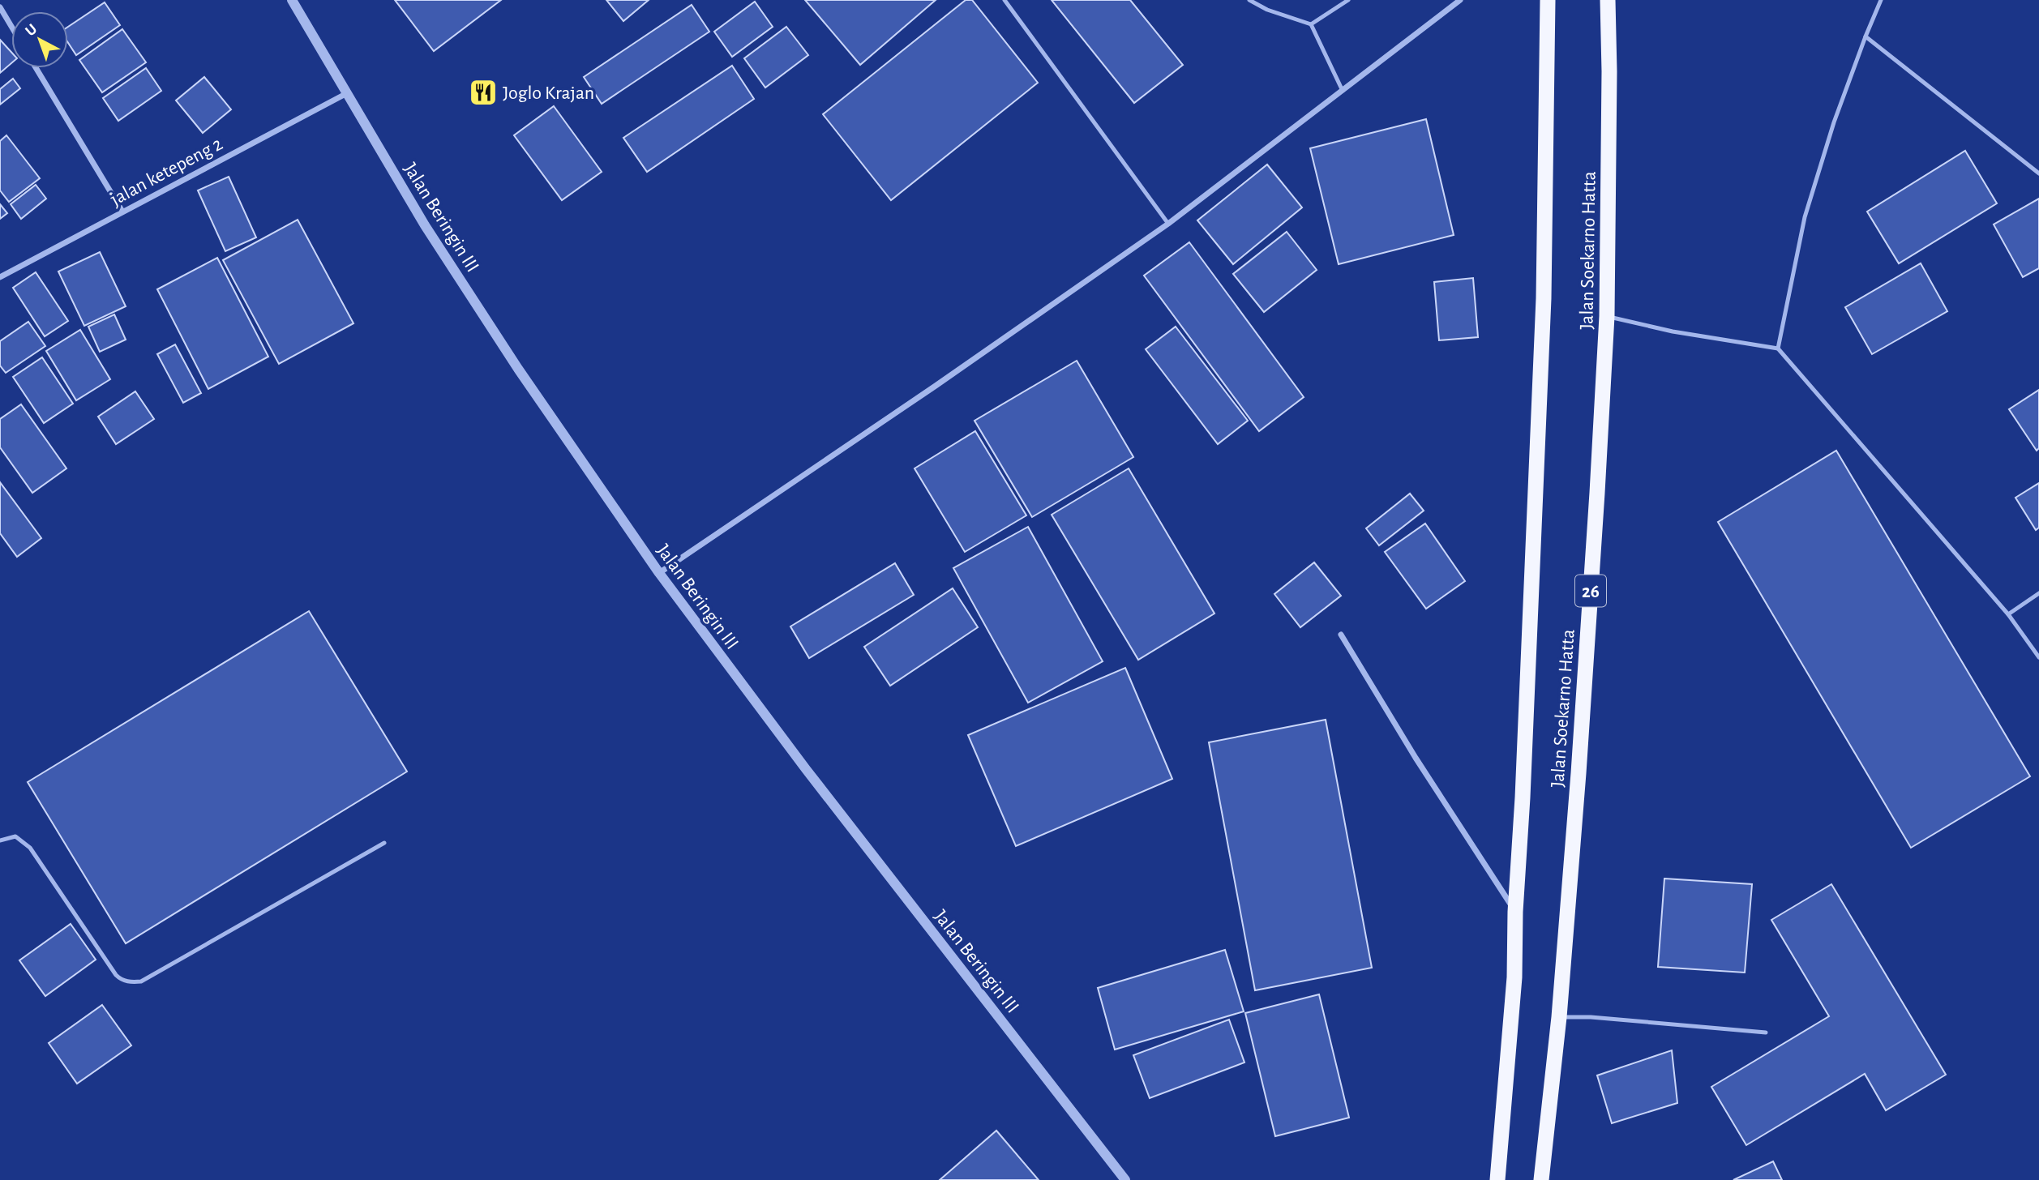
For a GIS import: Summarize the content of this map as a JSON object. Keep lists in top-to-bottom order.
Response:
{
  "streets": {
    "highway": ["Jalan Soekarno Hatta", "26"],
    "street": ["jalan ketepeng 2", "Jalan Beringin III"]
  },
  "crossings": [
    ["jalan ketepeng 2", "Jalan Beringin III"]
  ],
  "places": {
    "restaurant": ["Joglo Krajan"]
  },
  "north": "top left"
}
